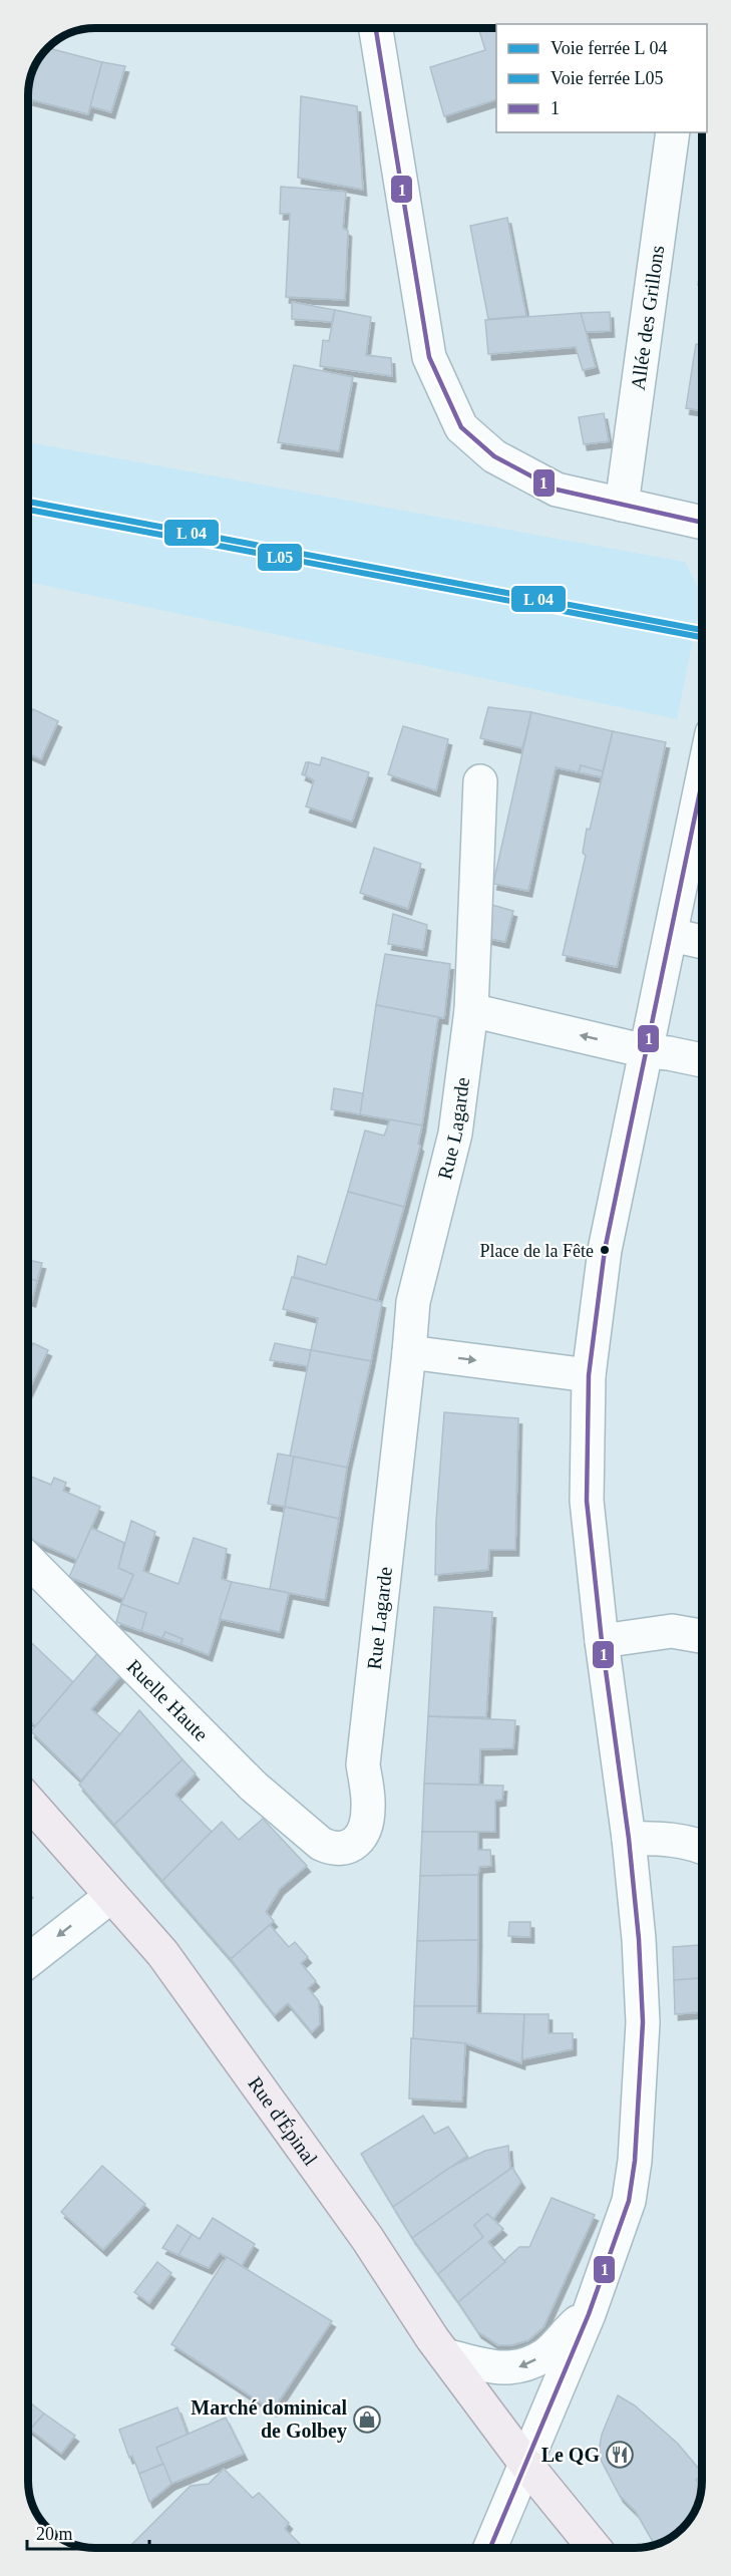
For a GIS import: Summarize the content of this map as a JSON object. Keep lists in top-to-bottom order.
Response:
{
  "streets": {
    "main road": ["Rue d'Épinal"],
    "street": ["Allée des Grillons", "Rue Lagarde", "Ruelle Haute"]
  },
  "crossings": [
    ["Rue Lagarde", "Ruelle Haute"]
  ],
  "places": {
    "other": ["Place de la Fête"],
    "shop": ["Marché dominical de Golbey"],
    "restaurant": ["Le QG"]
  },
  "lines": ["transit line 1", "rail line L05"],
  "legend": ["Voie ferrée L 04", "Voie ferrée L05", "1"],
  "scale_bar": "20 m"
}
